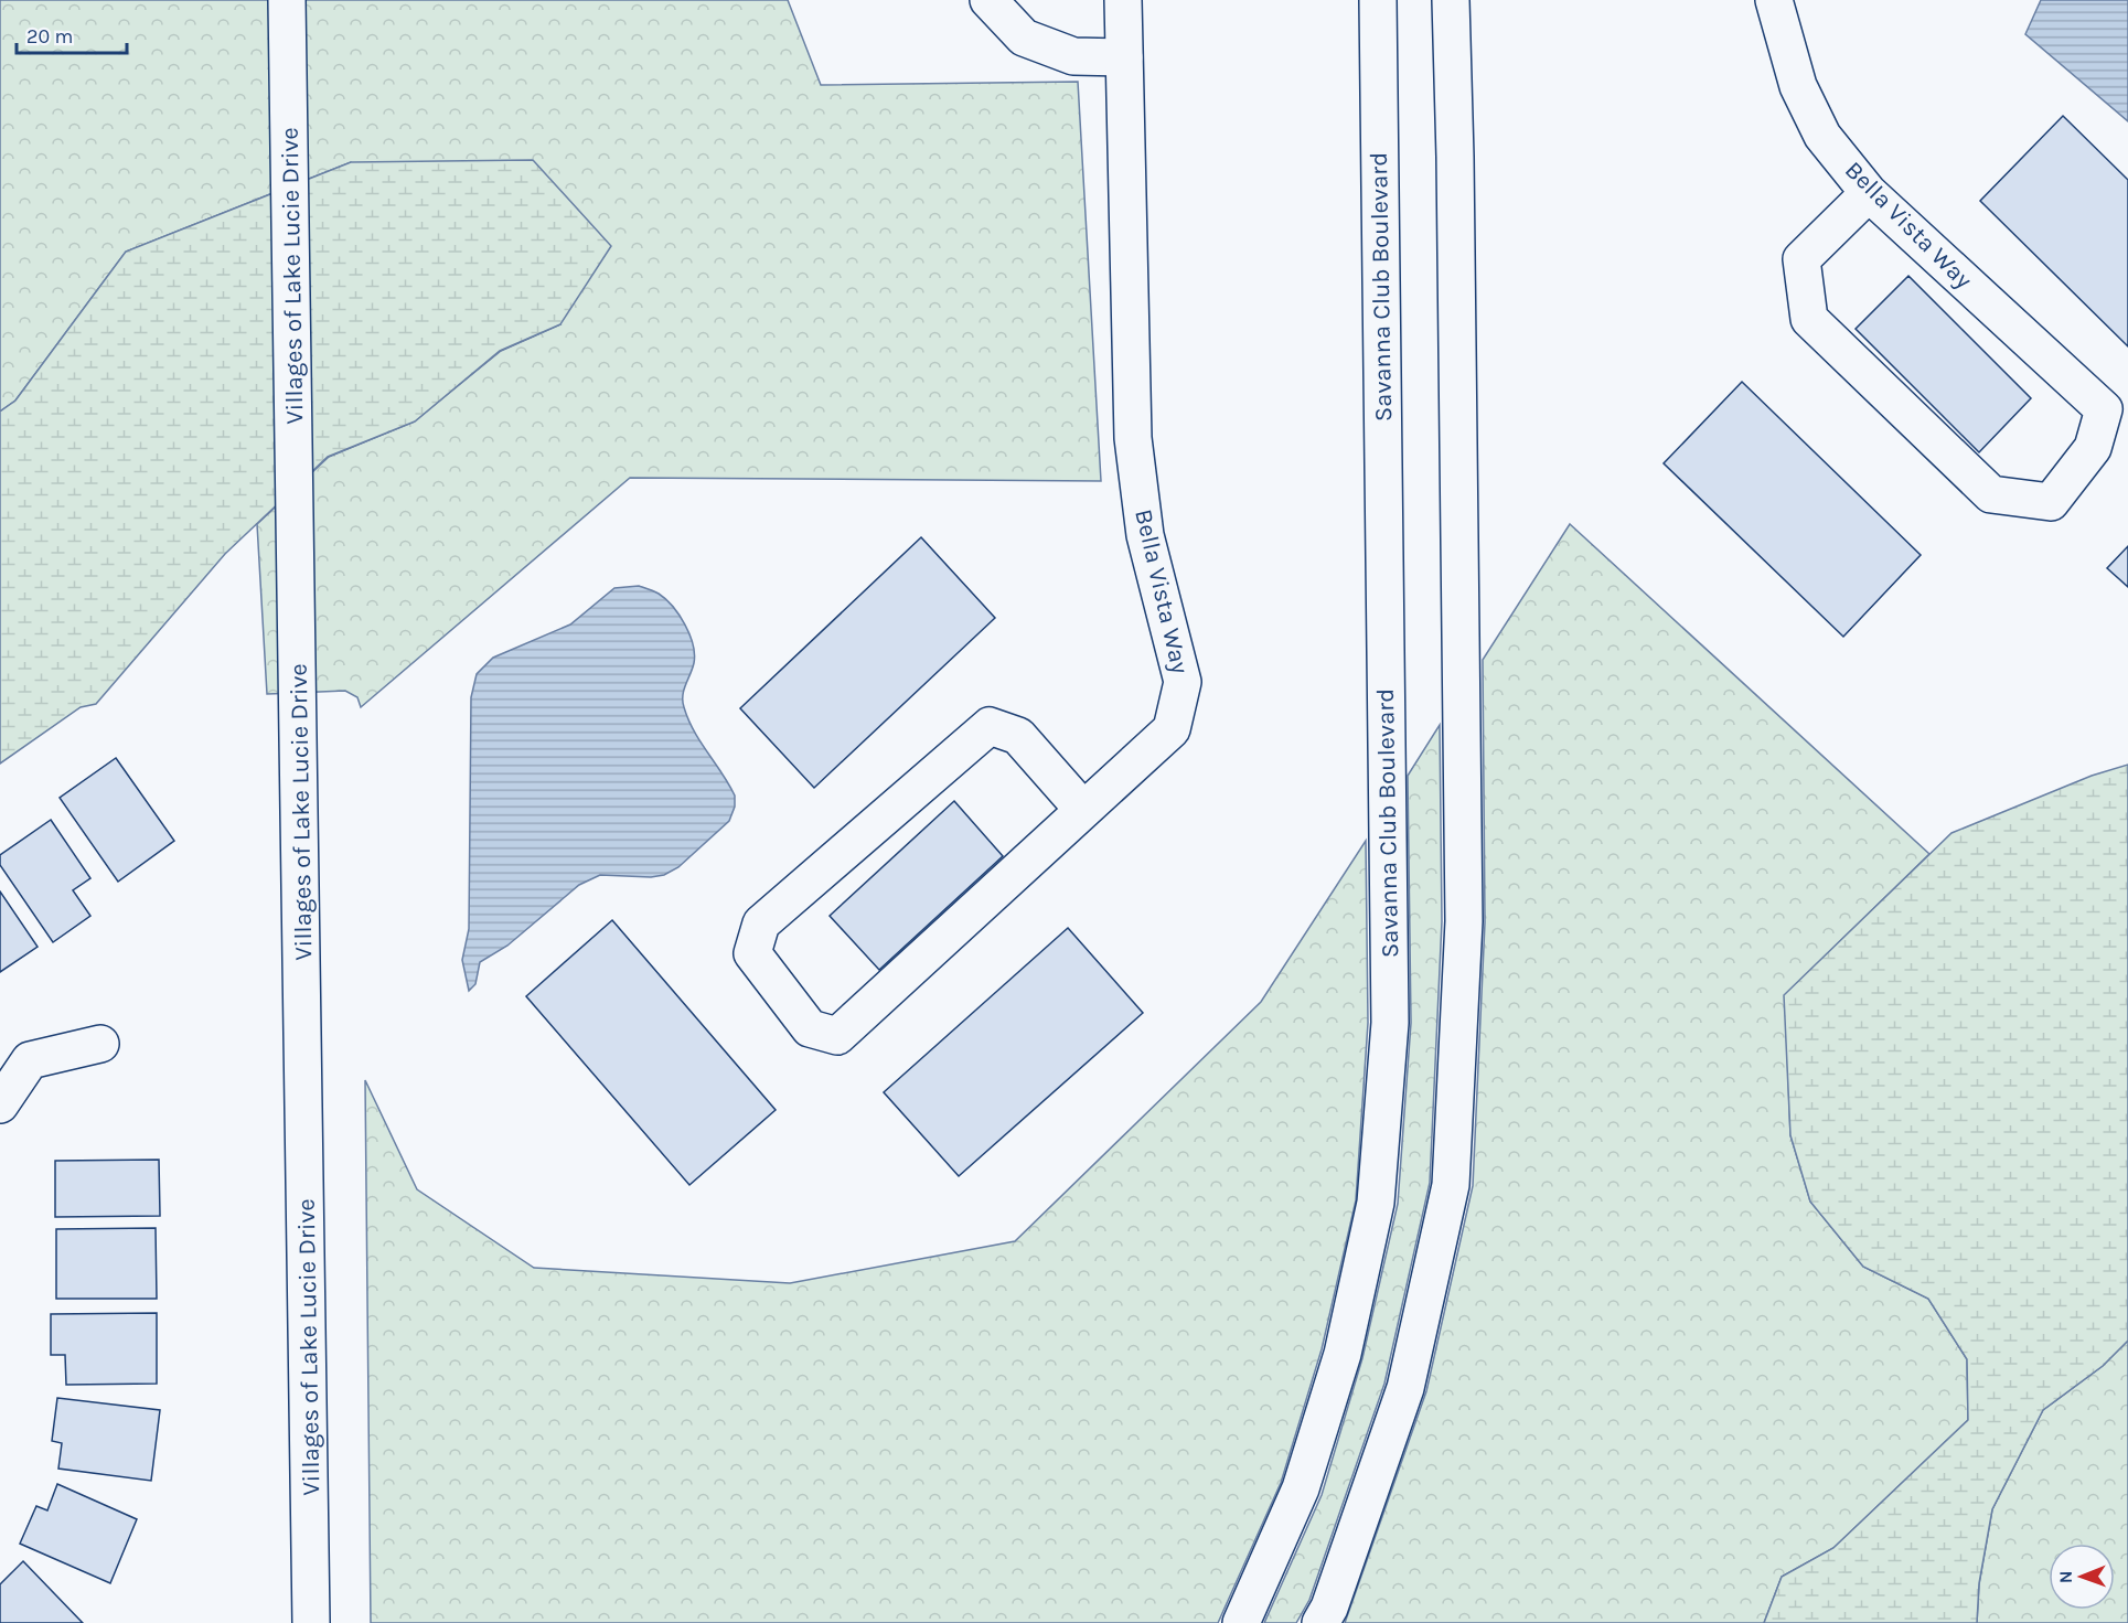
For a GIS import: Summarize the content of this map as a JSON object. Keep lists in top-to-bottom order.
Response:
{
  "streets": {
    "street": ["Bella Vista Way", "Villages of Lake Lucie Drive", "Savanna Club Boulevard"]
  },
  "scale_bar": "20 m",
  "north": "left"
}
